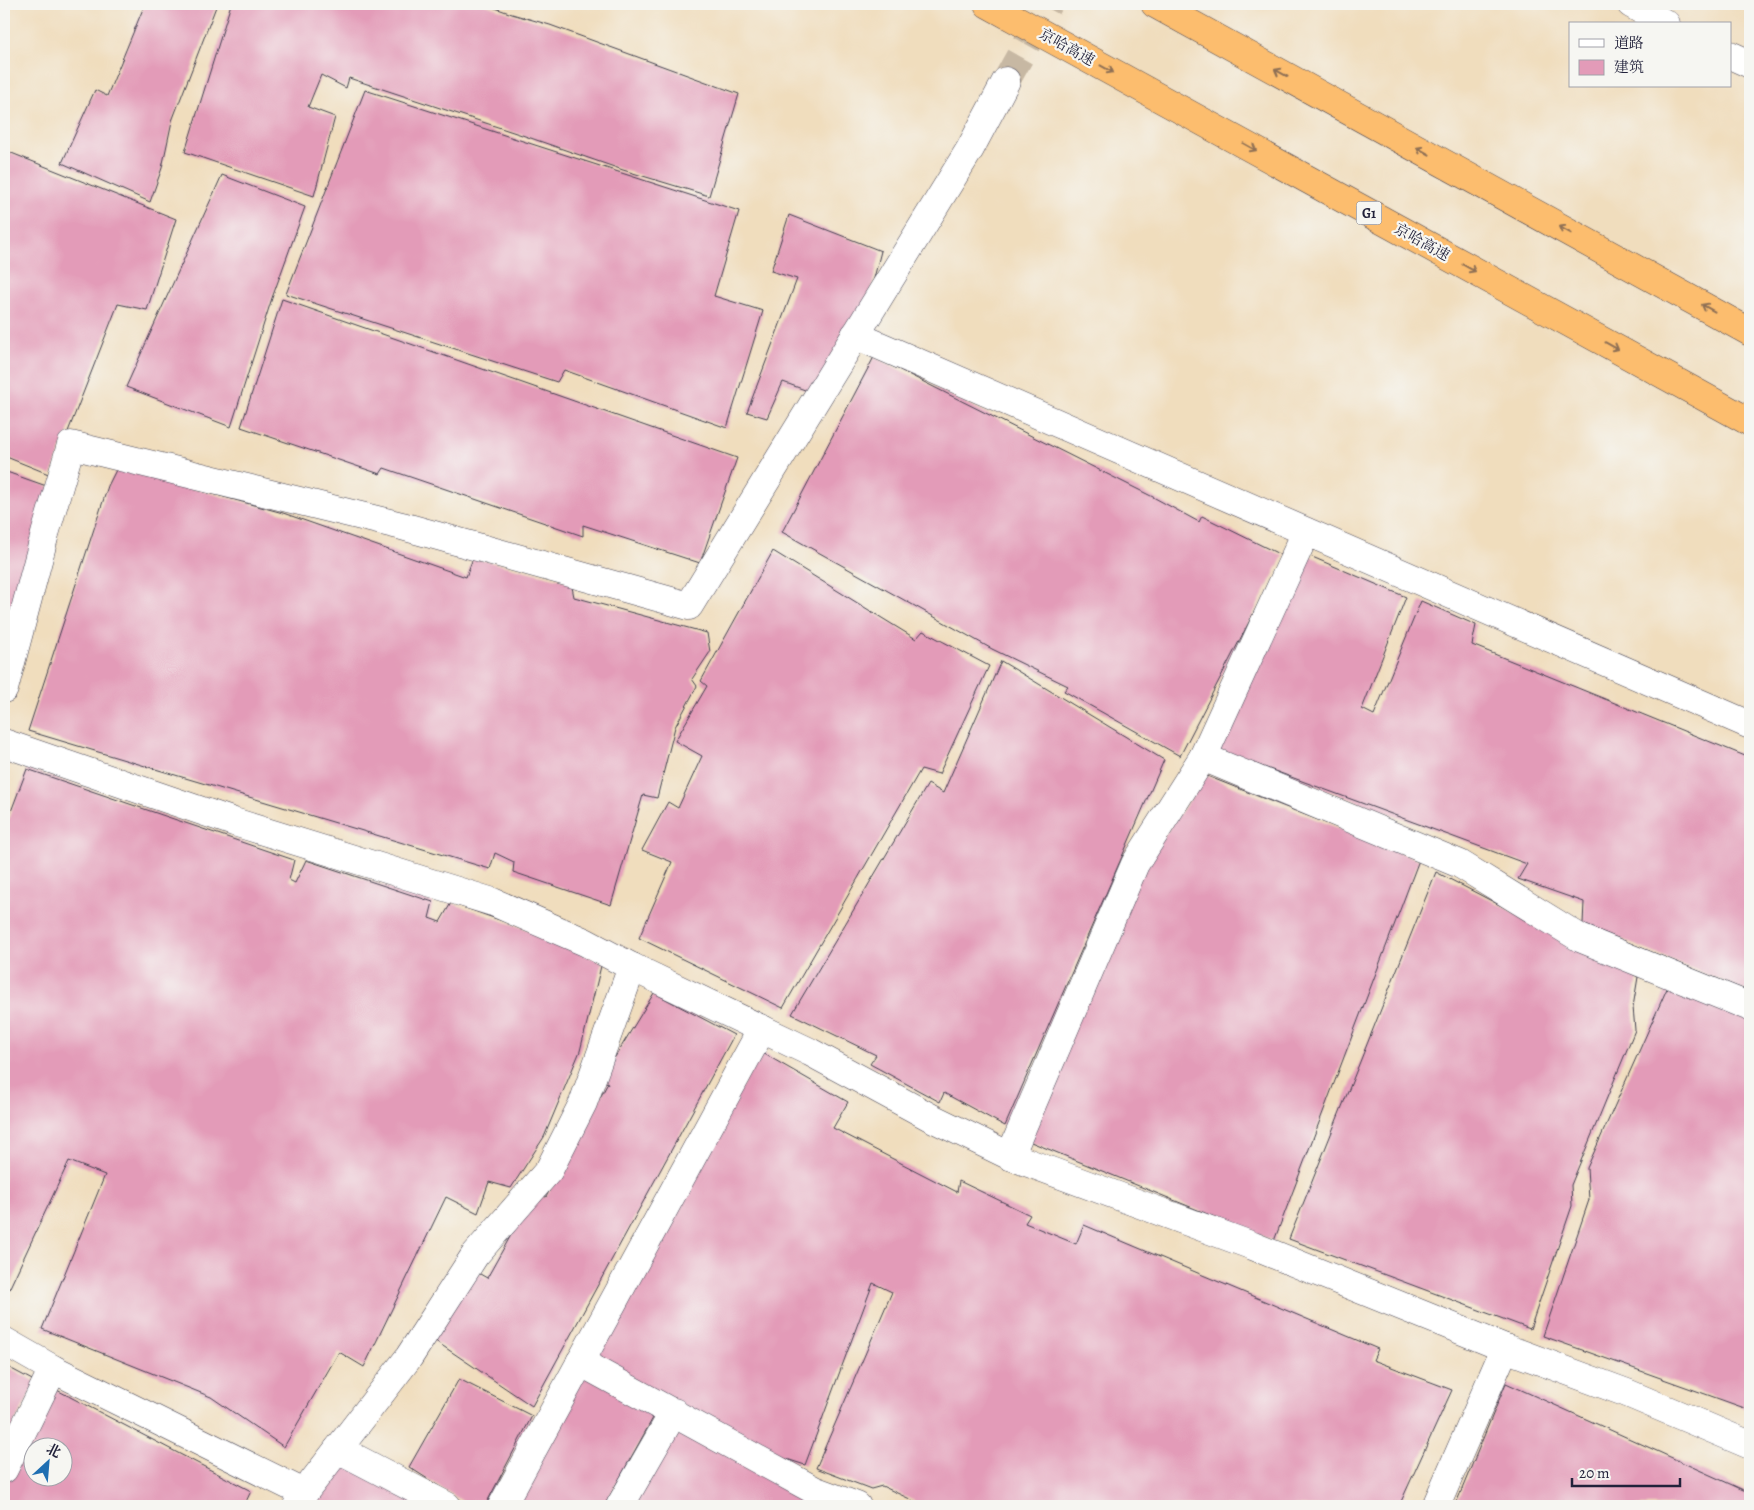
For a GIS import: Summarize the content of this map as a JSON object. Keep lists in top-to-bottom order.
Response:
{
  "streets": {
    "highway": ["京哈高速", "G1"]
  },
  "legend": ["道路", "建筑"],
  "scale_bar": "20 m",
  "north": "top right"
}
